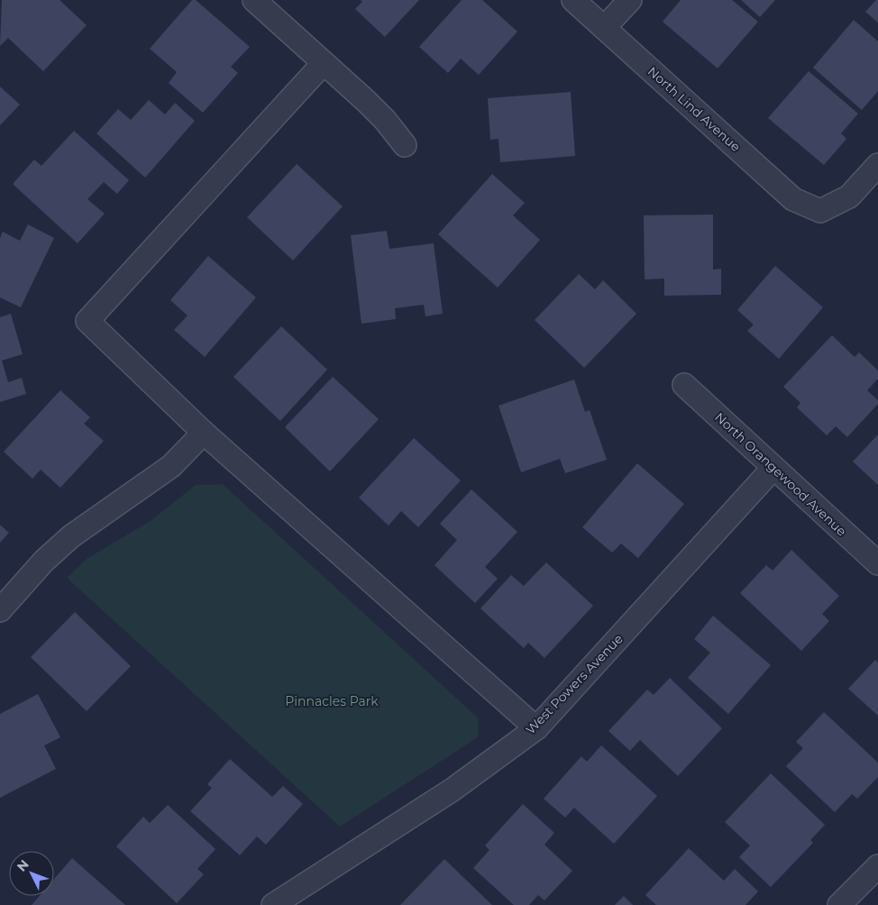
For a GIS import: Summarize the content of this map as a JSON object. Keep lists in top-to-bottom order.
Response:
{
  "streets": {
    "street": ["North Lind Avenue", "North Orangewood Avenue", "West Powers Avenue"]
  },
  "crossings": [
    ["North Orangewood Avenue", "West Powers Avenue"]
  ],
  "parks": ["Pinnacles Park"],
  "north": "top left"
}
